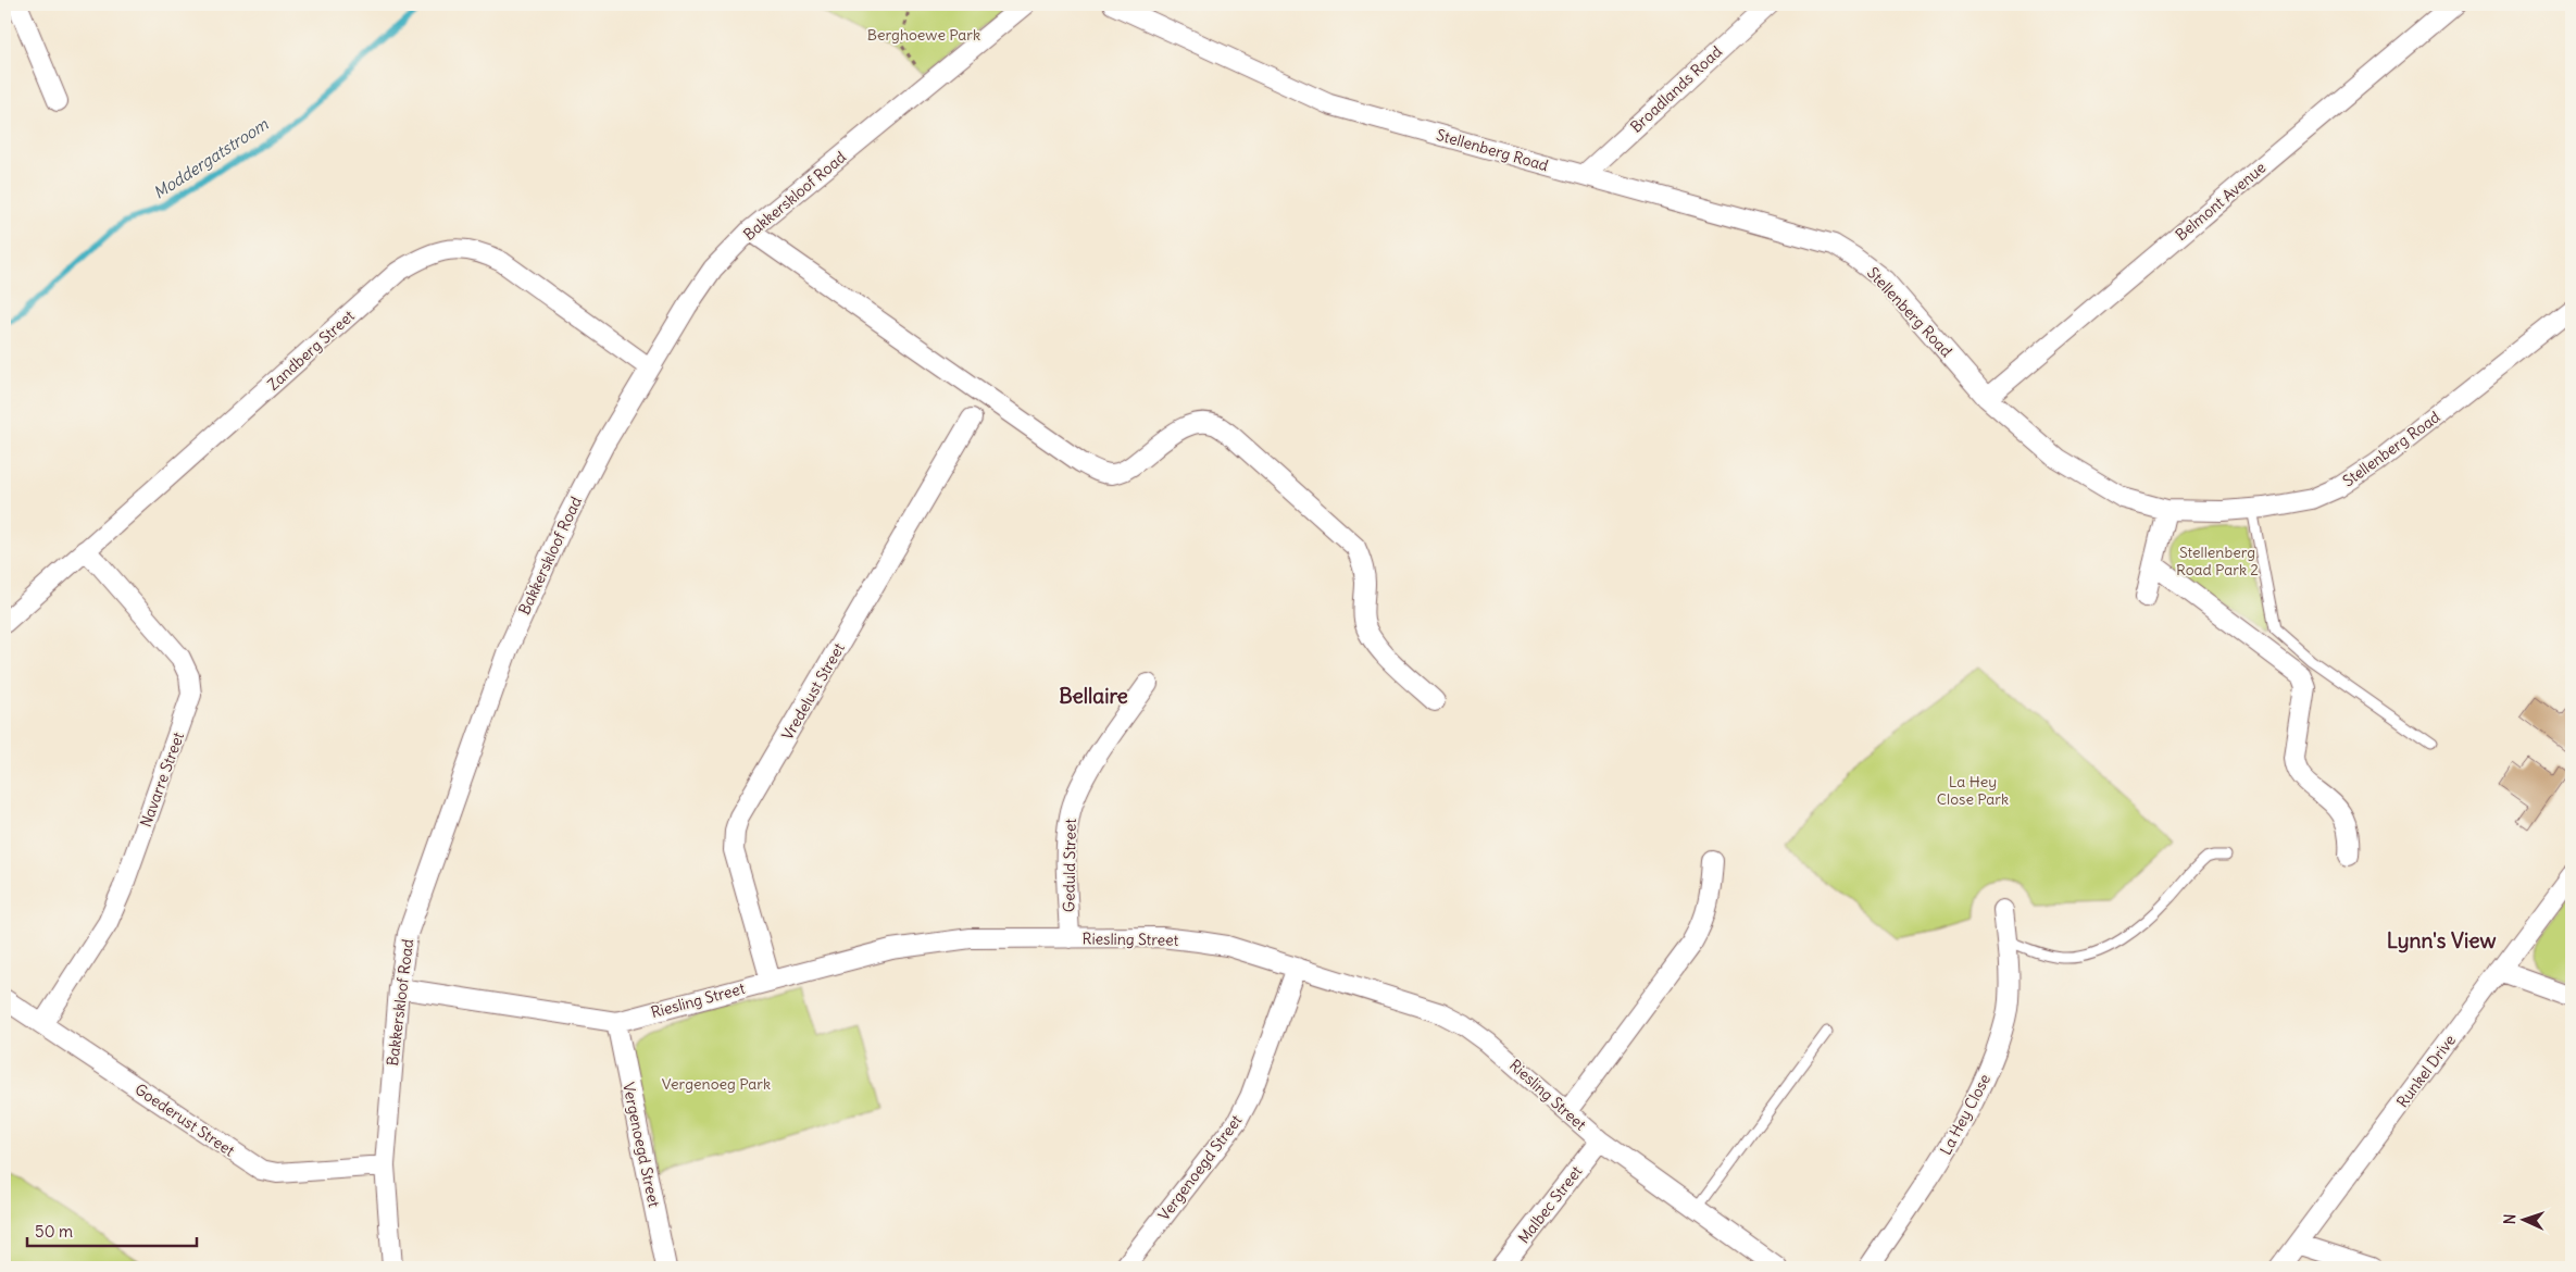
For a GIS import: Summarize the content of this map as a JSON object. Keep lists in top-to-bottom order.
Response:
{
  "streets": {
    "street": [
      "Broadlands Road",
      "Stellenberg Road",
      "Bakkerskloof Road",
      "Belmont Avenue",
      "Zandberg Street",
      "Vredelust Street",
      "Navarre Street",
      "Geduld Street",
      "Riesling Street",
      "Runkel Drive",
      "La Hey Close",
      "Goederust Street",
      "Vergenoegd Street",
      "Malbec Street"
    ]
  },
  "crossings": [
    ["Broadlands Road", "Stellenberg Road"],
    ["Stellenberg Road", "Belmont Avenue"],
    ["Bakkerskloof Road", "Zandberg Street"],
    ["Bakkerskloof Road", "Riesling Street"],
    ["Bakkerskloof Road", "Goederust Street"],
    ["Zandberg Street", "Navarre Street"],
    ["Vredelust Street", "Riesling Street"],
    ["Navarre Street", "Goederust Street"],
    ["Geduld Street", "Riesling Street"],
    ["Riesling Street", "Vergenoegd Street"],
    ["Riesling Street", "Malbec Street"]
  ],
  "districts": ["Bellaire", "Lynn's View"],
  "water": ["Moddergatstroom"],
  "parks": [
    "Berghoewe Park",
    "Stellenberg Road Park 2",
    "La Hey Close Park",
    "Vergenoeg Park"
  ],
  "scale_bar": "50 m",
  "north": "left"
}
